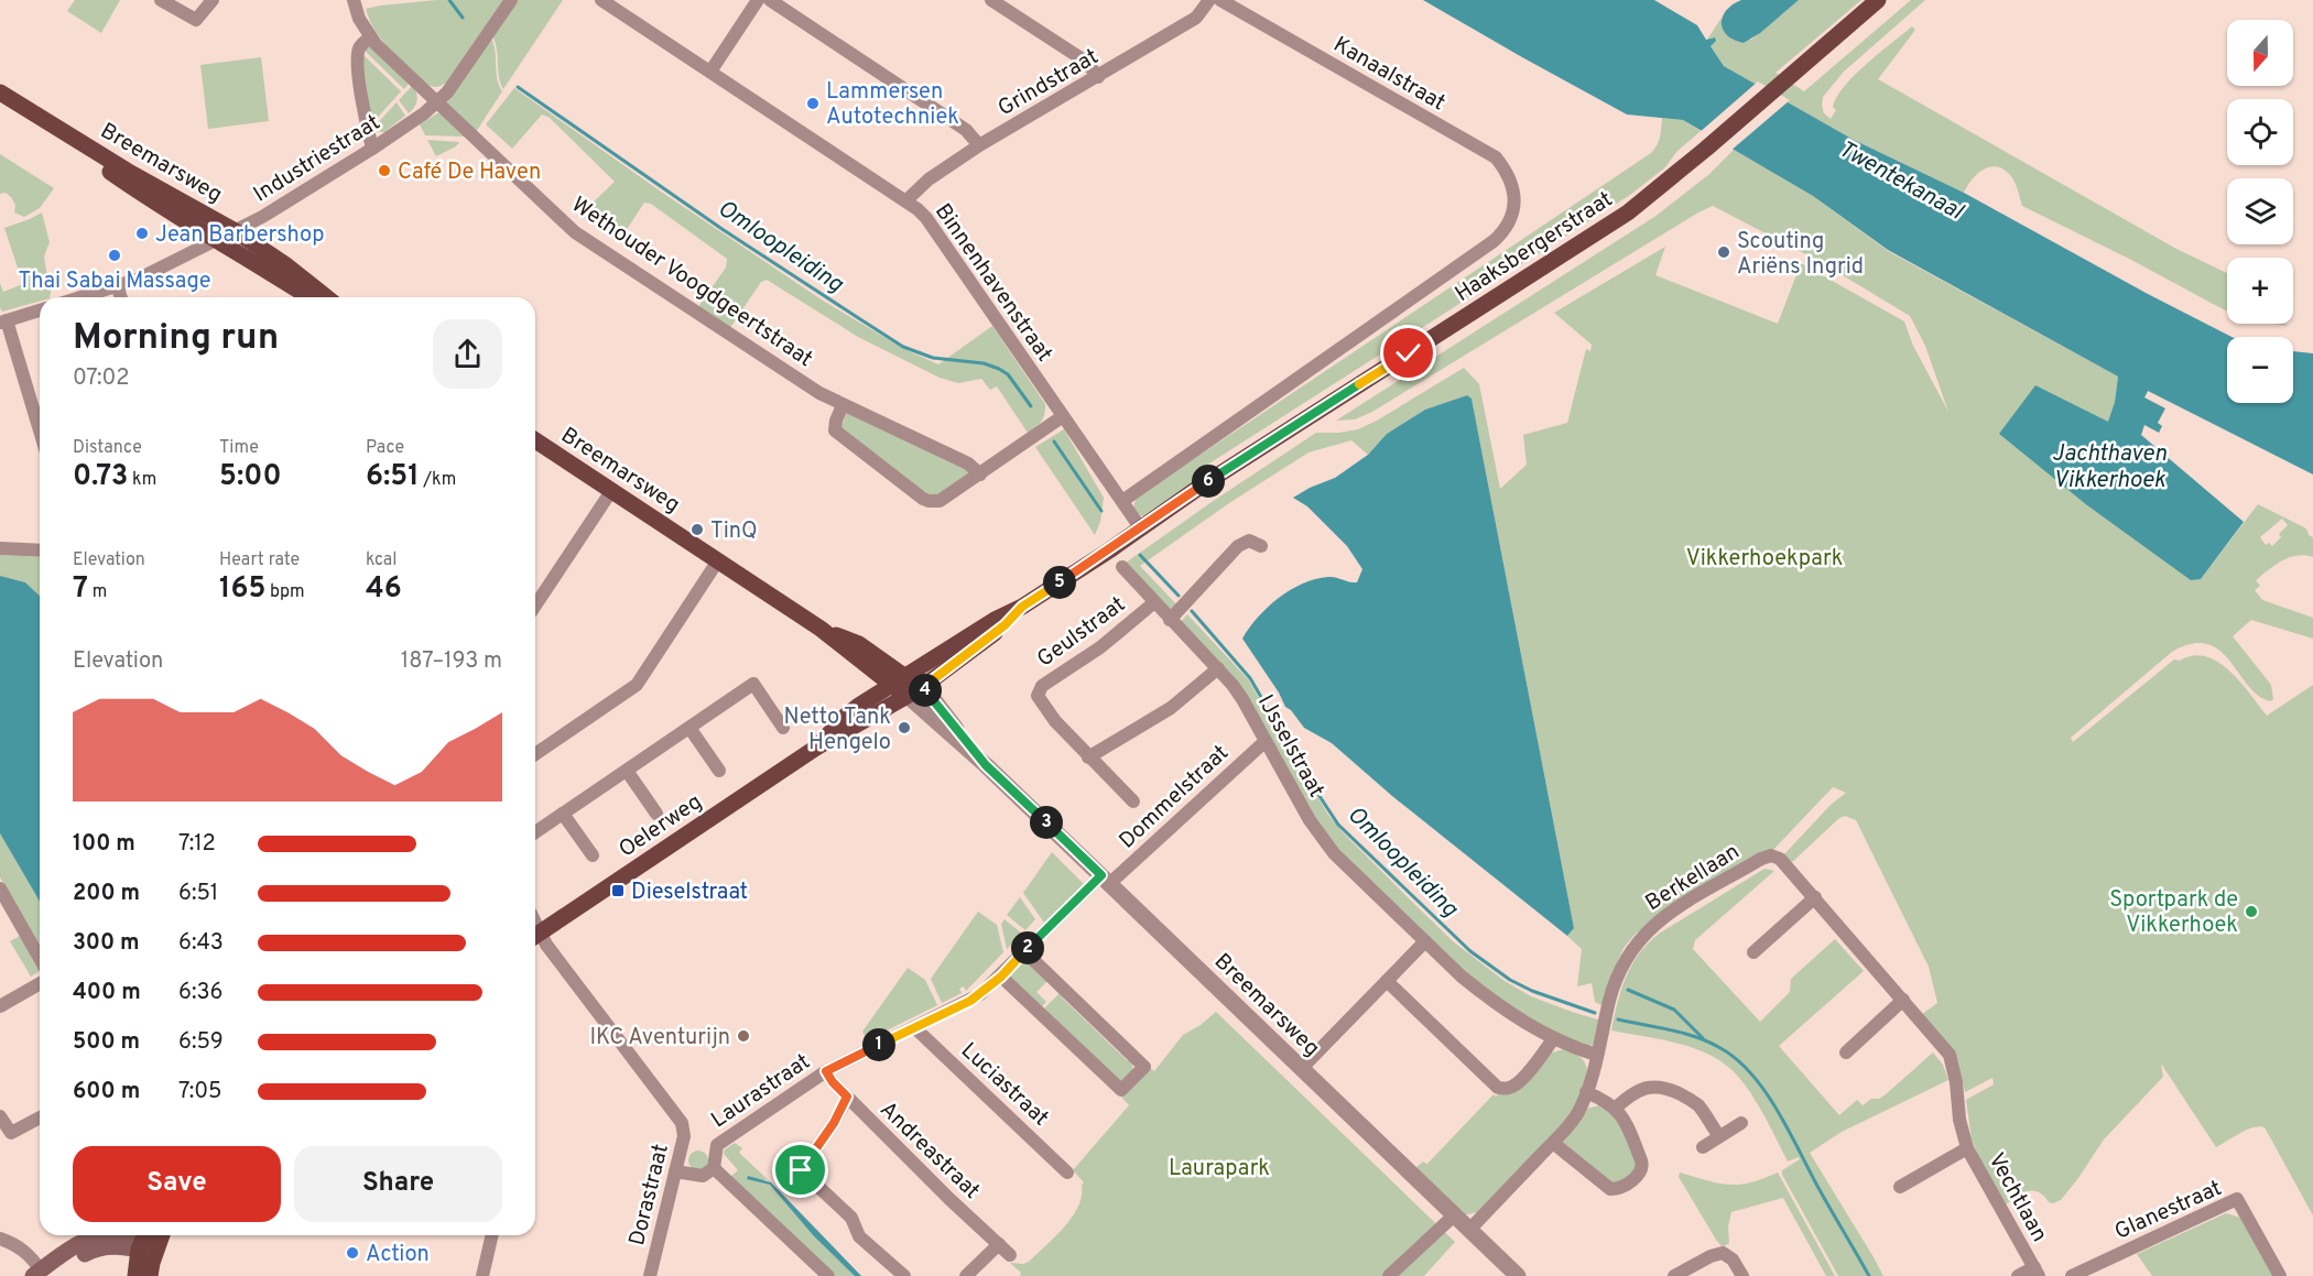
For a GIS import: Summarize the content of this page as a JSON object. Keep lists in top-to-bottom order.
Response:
{
  "streets": {
    "main road": ["Breemarsweg", "Haaksbergerstraat", "Oelerweg"],
    "street": [
      "Kanaalstraat",
      "Grindstraat",
      "Industriestraat",
      "Wethouder Voogdgeertstraat",
      "Binnenhavenstraat",
      "Geulstraat",
      "IJsselstraat",
      "Dommelstraat",
      "Berkellaan",
      "Luciastraat",
      "Laurastraat",
      "Andreastraat",
      "Dorastraat",
      "Vechtlaan",
      "Glanestraat"
    ]
  },
  "crossings": [
    ["Kanaalstraat", "Haaksbergerstraat"],
    ["Grindstraat", "Binnenhavenstraat"],
    ["Industriestraat", "Breemarsweg"],
    ["Industriestraat", "Wethouder Voogdgeertstraat"],
    ["Breemarsweg", "Haaksbergerstraat"],
    ["Breemarsweg", "Dommelstraat"],
    ["Breemarsweg", "Oelerweg"],
    ["Breemarsweg", "Berkellaan"],
    ["Breemarsweg", "Laurastraat"],
    ["Haaksbergerstraat", "Binnenhavenstraat"],
    ["Haaksbergerstraat", "Oelerweg"],
    ["Geulstraat", "IJsselstraat"],
    ["IJsselstraat", "Dommelstraat"],
    ["IJsselstraat", "Berkellaan"],
    ["Dommelstraat", "Laurastraat"],
    ["Berkellaan", "Vechtlaan"],
    ["Luciastraat", "Laurastraat"],
    ["Laurastraat", "Andreastraat"]
  ],
  "water": ["Twentekanaal", "Omloopleiding", "Jachthaven Vikkerhoek"],
  "parks": ["Vikkerhoekpark", "Laurapark"],
  "places": {
    "other": [
      "Lammersen Autotechniek",
      "Café De Haven",
      "Jean Barbershop",
      "Scouting Ariëns Ingrid",
      "Thai Sabai Massage",
      "TinQ",
      "Netto Tank Hengelo",
      "Sportpark de Vikkerhoek",
      "IKC Aventurijn",
      "Action"
    ],
    "transit": ["Dieselstraat"]
  },
  "north": "bottom",
  "page": {
    "map_buttons": ["+", "−"],
    "heading": ["Morning run", "07:02"],
    "stats": [
      ["Distance", "0.73 km"],
      ["Time", "5:00"],
      ["Pace", "6:51 /km"],
      ["Elevation", "7 m"],
      ["Heart rate", "165 bpm"],
      ["kcal", "46"]
    ],
    "pins": [
      "6",
      "5",
      "4",
      "3",
      "2",
      "1"
    ],
    "chart": ["Elevation", "187–193 m"],
    "list": [
      {
        "name": "100 m",
        "note": "7:12"
      },
      {
        "name": "200 m",
        "note": "6:51"
      },
      {
        "name": "300 m",
        "note": "6:43"
      },
      {
        "name": "400 m",
        "note": "6:36"
      },
      {
        "name": "500 m",
        "note": "6:59"
      },
      {
        "name": "600 m",
        "note": "7:05"
      }
    ],
    "buttons": ["Save", "Share"]
  }
}
